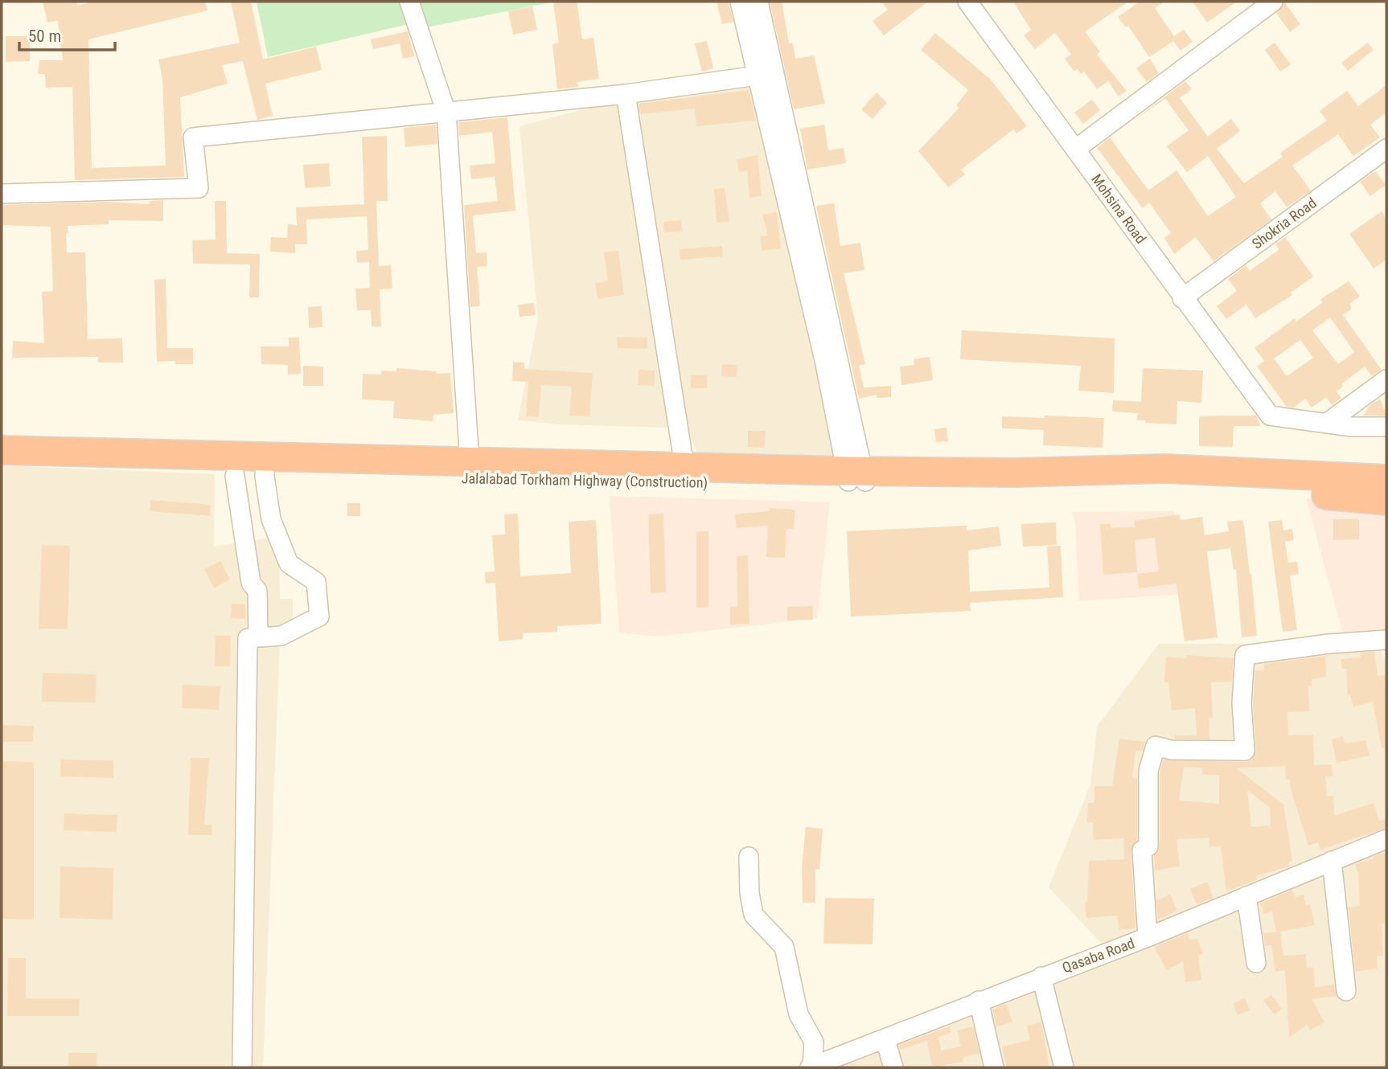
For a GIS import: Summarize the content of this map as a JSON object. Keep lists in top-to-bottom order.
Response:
{
  "streets": {
    "highway": ["Jalalabad Torkham Highway (Construction)"],
    "street": ["Mohsina Road", "Shokria Road", "Qasaba Road"]
  },
  "crossings": [
    ["Mohsina Road", "Shokria Road"]
  ],
  "scale_bar": "50 m"
}
